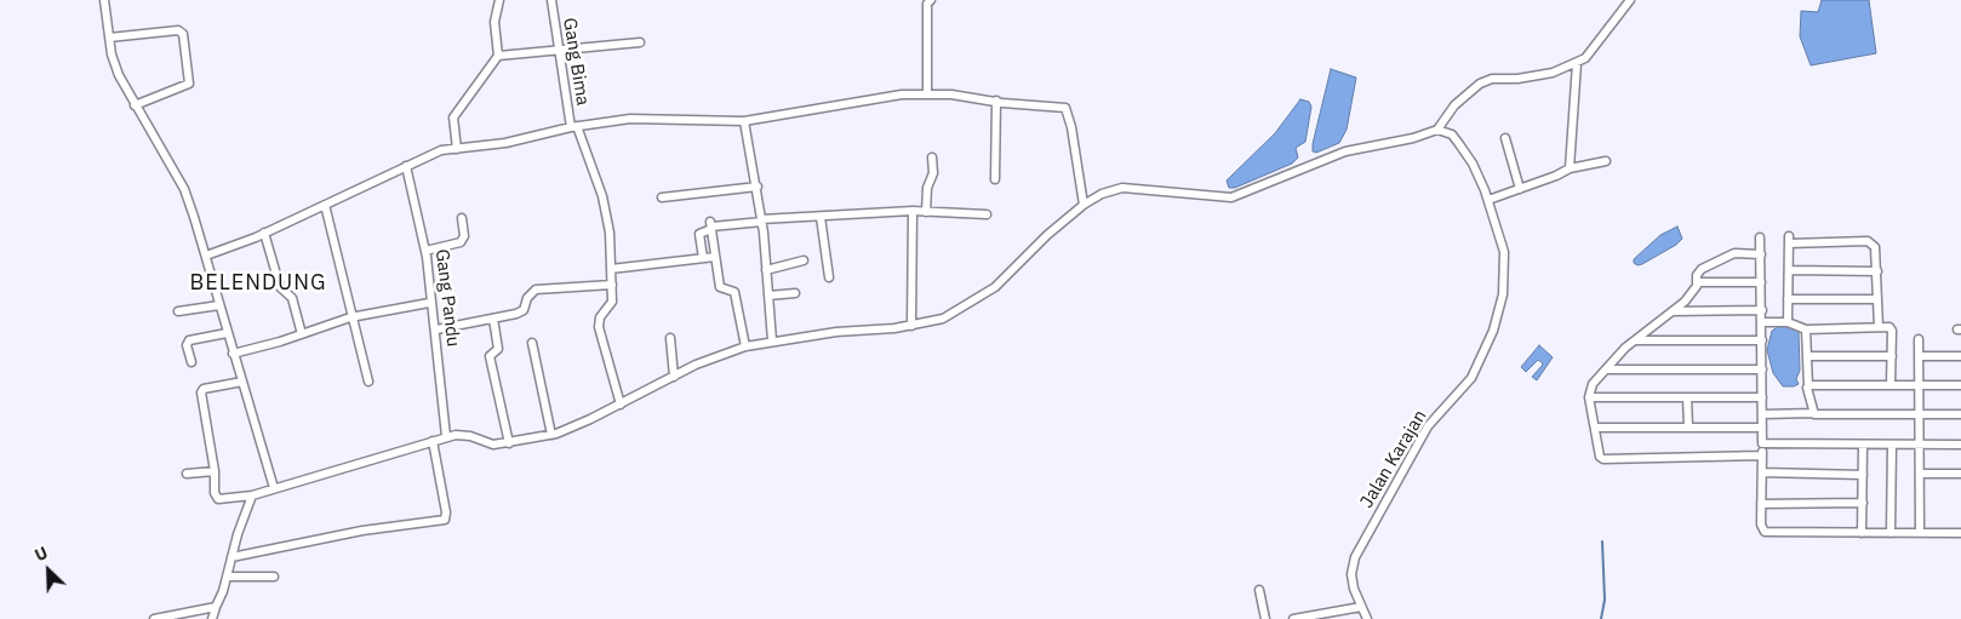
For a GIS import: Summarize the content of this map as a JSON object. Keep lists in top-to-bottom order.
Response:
{
  "streets": {
    "street": ["Gang Bima", "Gang Pandu", "Jalan Karajan"]
  },
  "districts": ["BELENDUNG"],
  "north": "top left"
}
